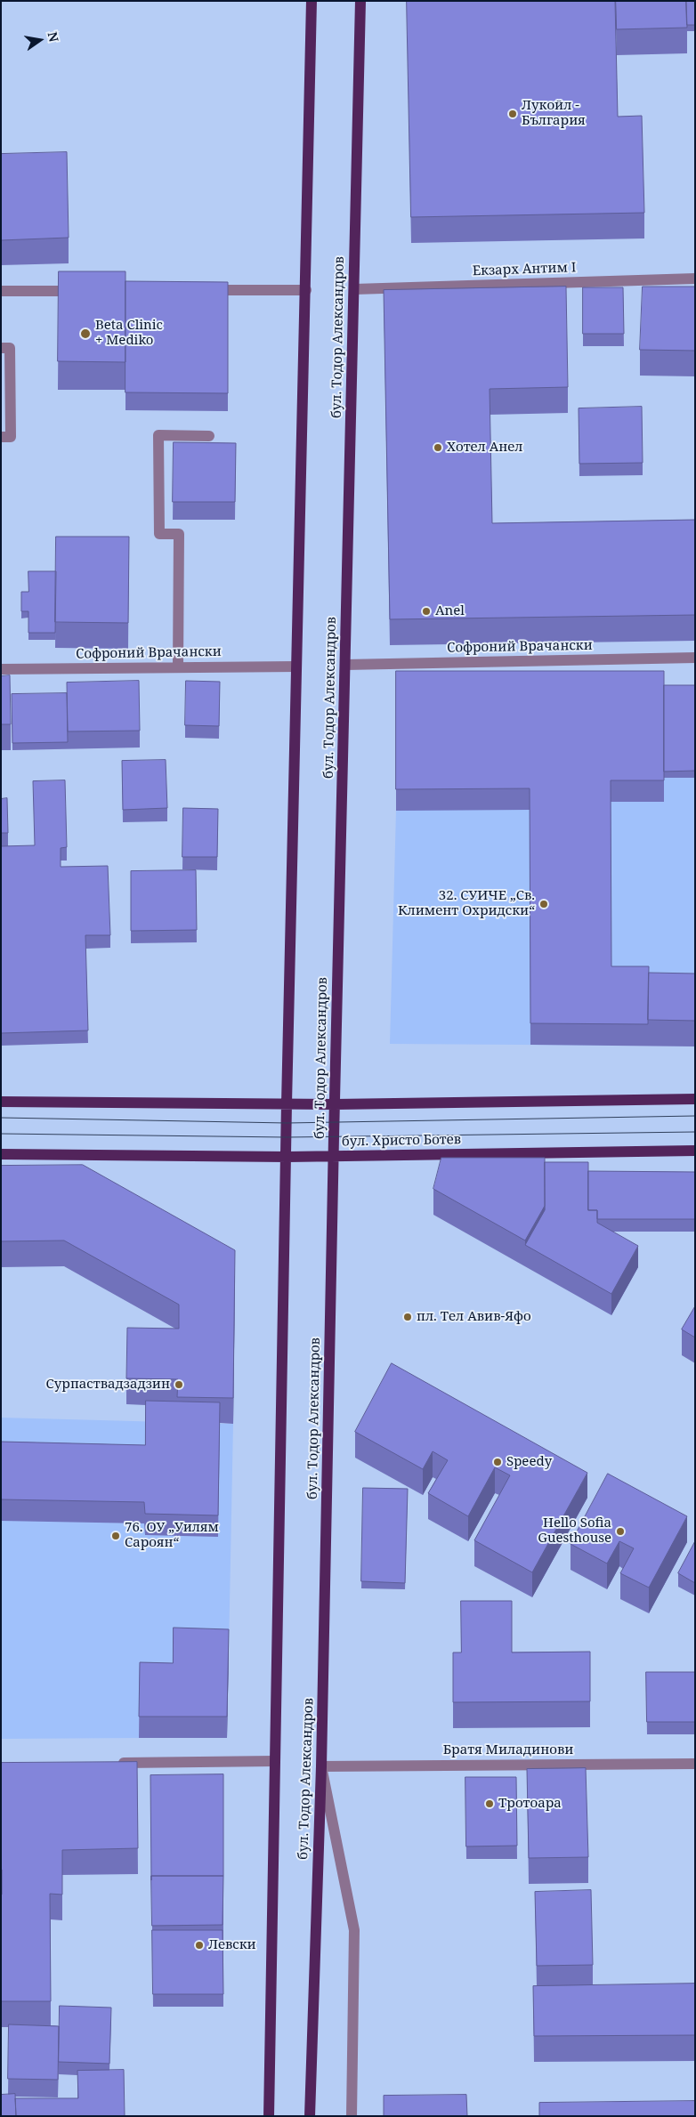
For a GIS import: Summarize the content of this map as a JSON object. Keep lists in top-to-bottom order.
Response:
{
  "streets": {
    "main road": ["бул. Тодор Александров", "бул. Христо Ботев"],
    "street": ["Екзарх Антим I", "Софроний Врачански", "Братя Миладинови"]
  },
  "crossings": [
    ["Екзарх Антим I", "бул. Тодор Александров"],
    ["бул. Тодор Александров", "Софроний Врачански"],
    ["бул. Тодор Александров", "бул. Христо Ботев"],
    ["бул. Тодор Александров", "Братя Миладинови"]
  ],
  "places": [
    "Лукойл - България",
    "Beta Clinic + Mediko",
    "Хотел Анел",
    "Anel",
    "32. СУИЧЕ „Св. Климент Охридски“",
    "пл. Тел Авив-Яфо",
    "Сурпаствадзадзин",
    "Speedy",
    "Hello Sofia Guesthouse",
    "76. ОУ „Уилям Сароян“",
    "Тротоара",
    "Левски"
  ],
  "north": "right"
}
